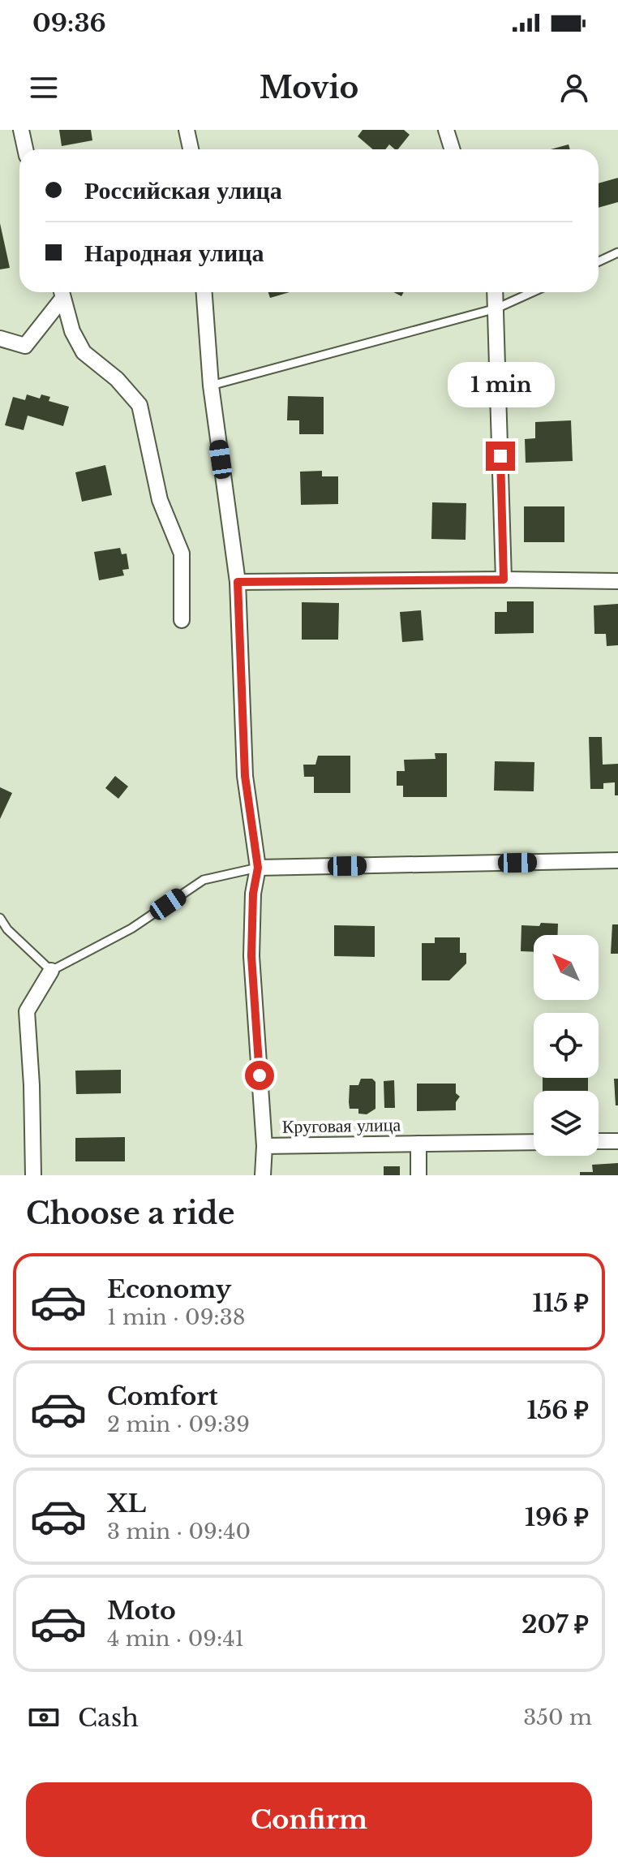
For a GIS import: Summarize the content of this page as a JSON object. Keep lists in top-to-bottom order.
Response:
{
  "streets": {
    "street": ["Круговая улица"]
  },
  "north": "top left",
  "page": {
    "status": "09:36",
    "header": "Movio",
    "banner": ["Российская улица", "Народная улица"],
    "bubble": "1 min",
    "heading": "Choose a ride",
    "list": [
      {
        "name": "Economy",
        "note": "1 min · 09:38",
        "value": "115 ₽"
      },
      {
        "name": "Comfort",
        "note": "2 min · 09:39",
        "value": "156 ₽"
      },
      {
        "name": "XL",
        "note": "3 min · 09:40",
        "value": "196 ₽"
      },
      {
        "name": "Moto",
        "note": "4 min · 09:41",
        "value": "207 ₽"
      }
    ],
    "pay": ["Cash", "350 m"],
    "buttons": "Confirm"
  }
}
